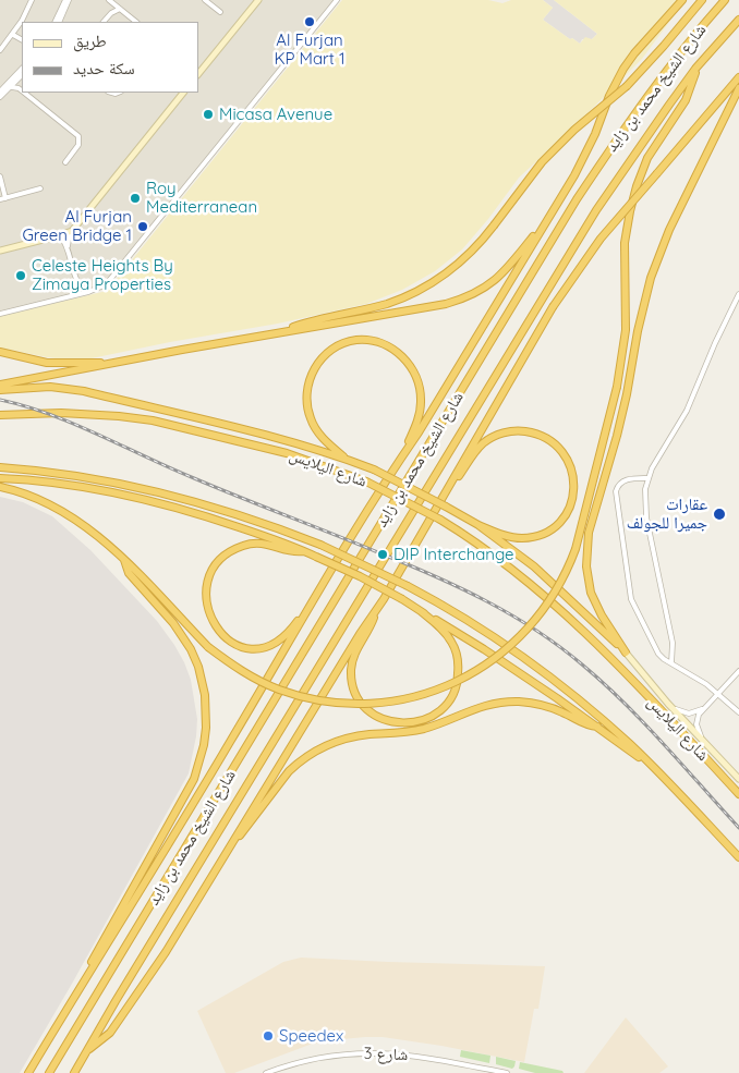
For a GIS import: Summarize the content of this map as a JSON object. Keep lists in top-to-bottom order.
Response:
{
  "streets": {
    "highway": ["شارع الشيخ محمد بن زايد", "شارع اليلايس"],
    "street": ["شارع 3"]
  },
  "places": [
    "Al Furjan KP Mart 1",
    "Micasa Avenue",
    "Roy Mediterranean",
    "Al Furjan Green Bridge 1",
    "Celeste Heights By Zimaya Properties",
    "عقارات جميرا للجولف",
    "DIP Interchange",
    "Speedex"
  ],
  "legend": ["طريق", "سكة حديد"]
}
